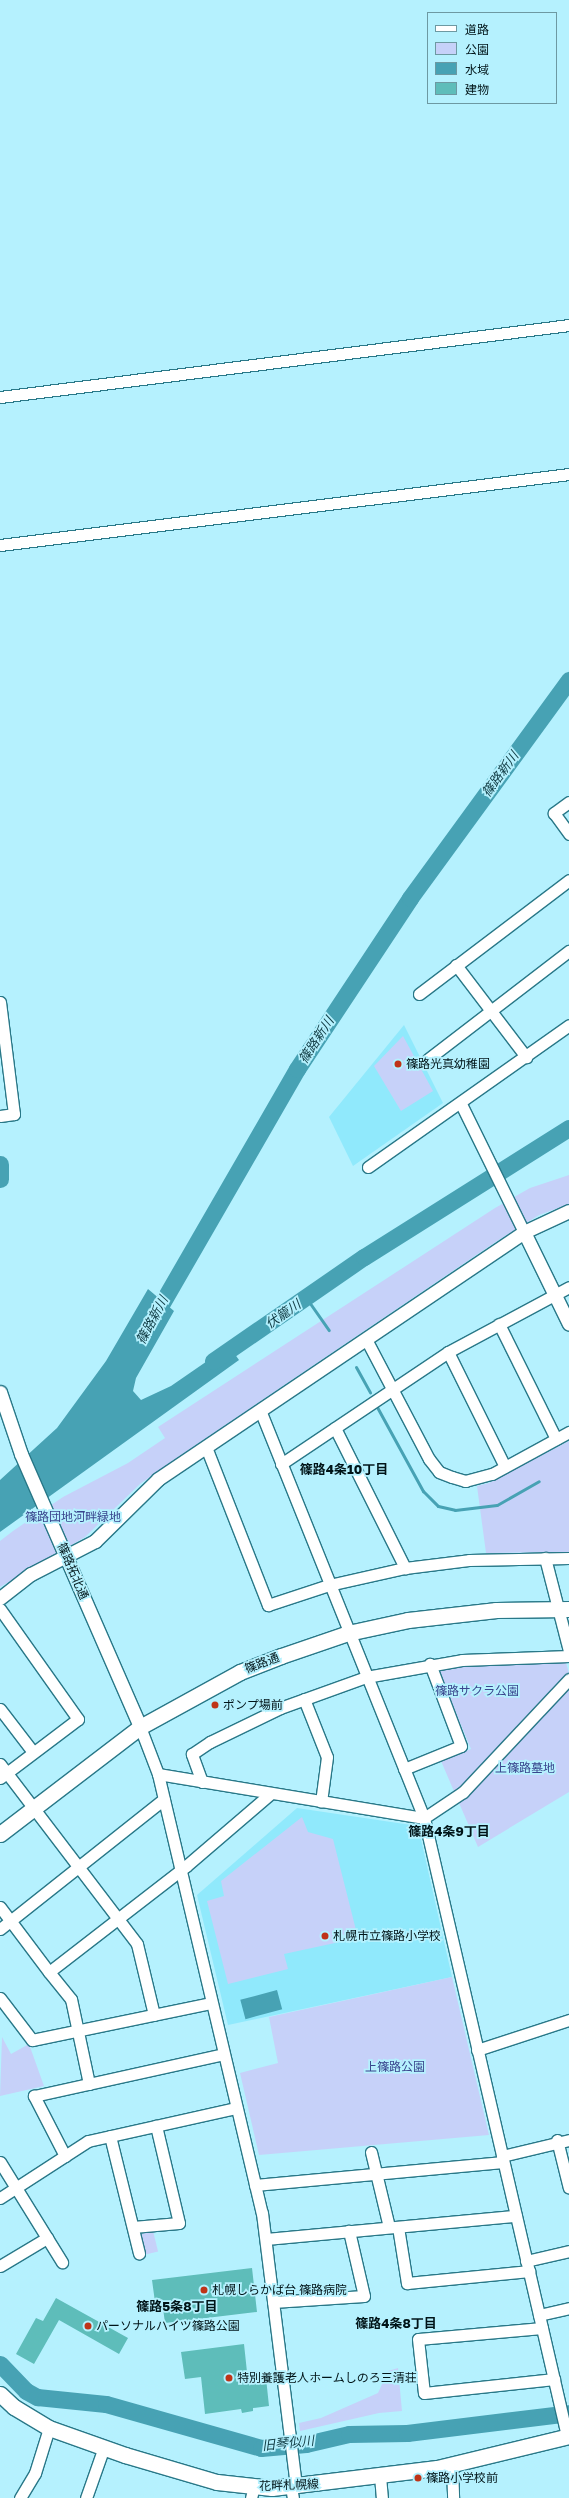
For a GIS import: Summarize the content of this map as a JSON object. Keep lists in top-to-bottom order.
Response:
{
  "streets": {
    "main road": ["篠路通", "花畔札幌線"],
    "street": ["篠路拓北通"]
  },
  "crossings": [
    ["篠路拓北通", "篠路通"]
  ],
  "districts": [
    "篠路4条10丁目",
    "篠路4条9丁目",
    "篠路5条8丁目",
    "篠路4条8丁目"
  ],
  "water": ["篠路新川", "伏籠川", "旧琴似川"],
  "parks": [
    "篠路団地河畔緑地",
    "篠路サクラ公園",
    "上篠路墓地",
    "上篠路公園"
  ],
  "places": [
    "篠路光真幼稚園",
    "ポンプ場前",
    "札幌市立篠路小学校",
    "札幌しらかば台 篠路病院",
    "パーソナルハイツ篠路公園",
    "特別養護老人ホームしのろ三清荘",
    "篠路小学校前"
  ],
  "legend": [
    "道路",
    "公園",
    "水域",
    "建物"
  ]
}
